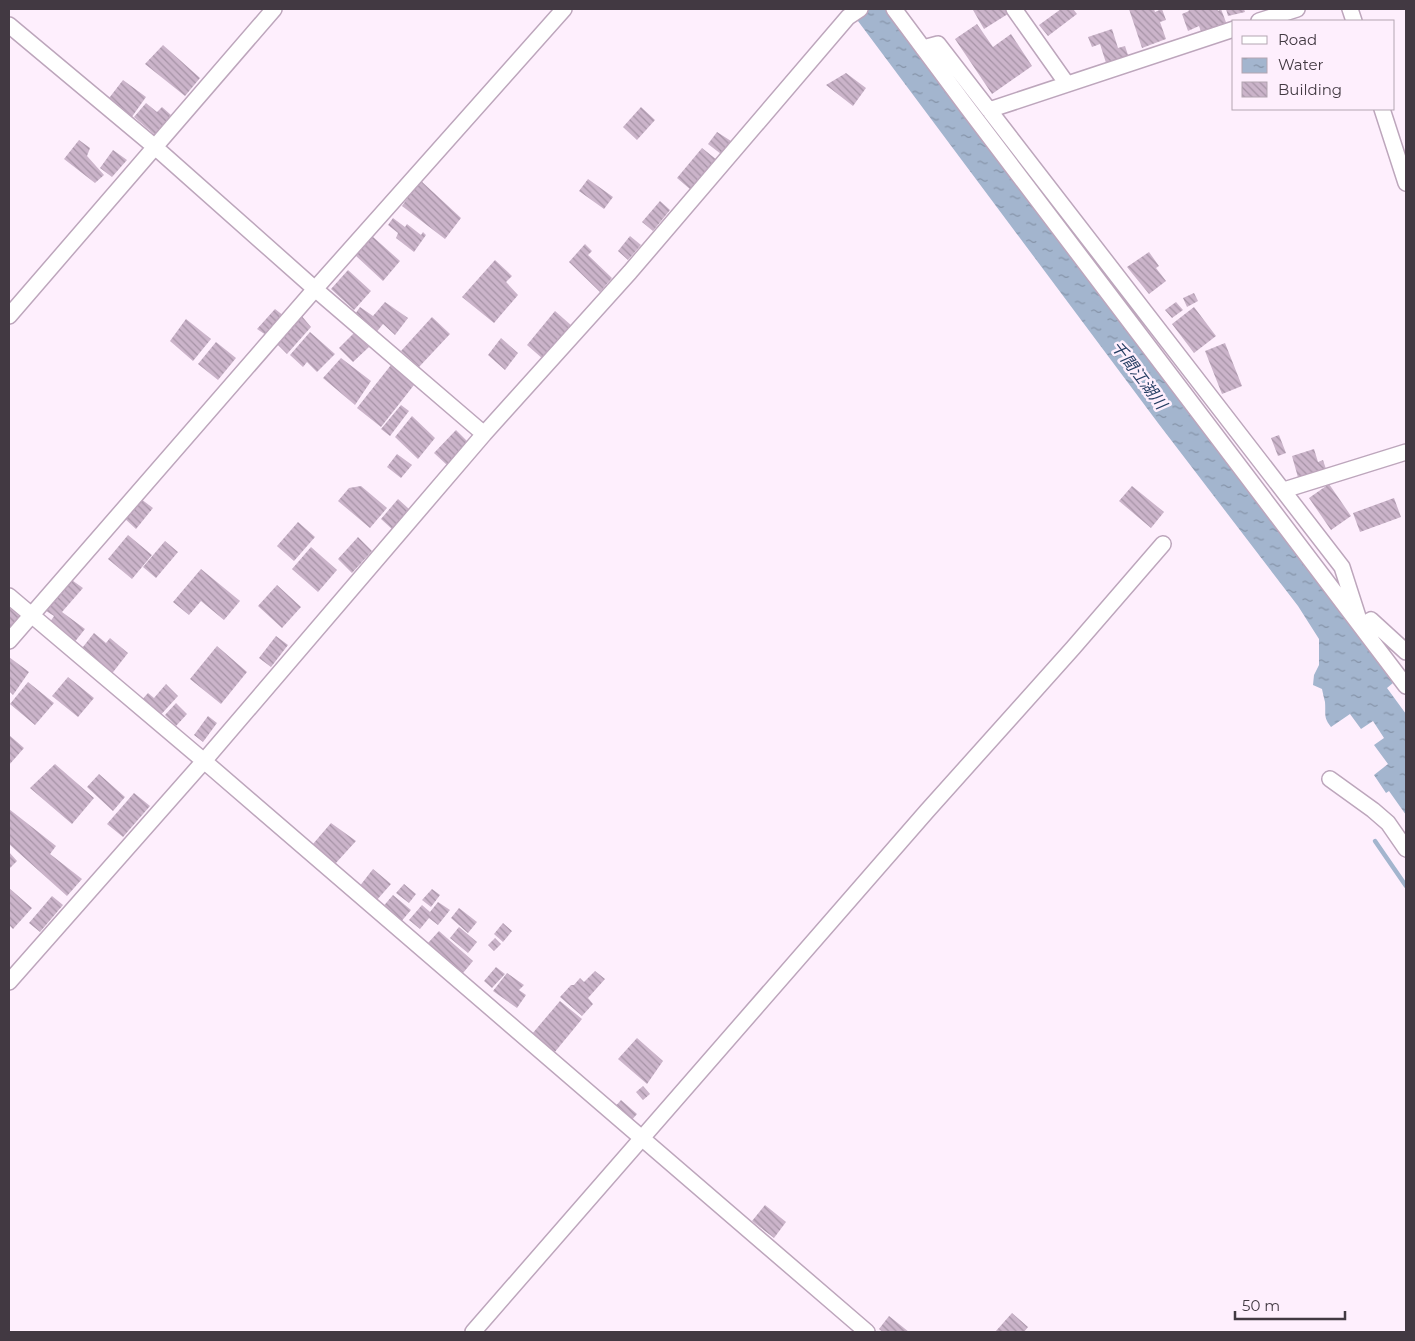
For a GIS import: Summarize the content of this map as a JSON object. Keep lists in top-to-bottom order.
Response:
{
  "water": ["千間江湖川"],
  "legend": ["Road", "Water", "Building"],
  "scale_bar": "50 m"
}
